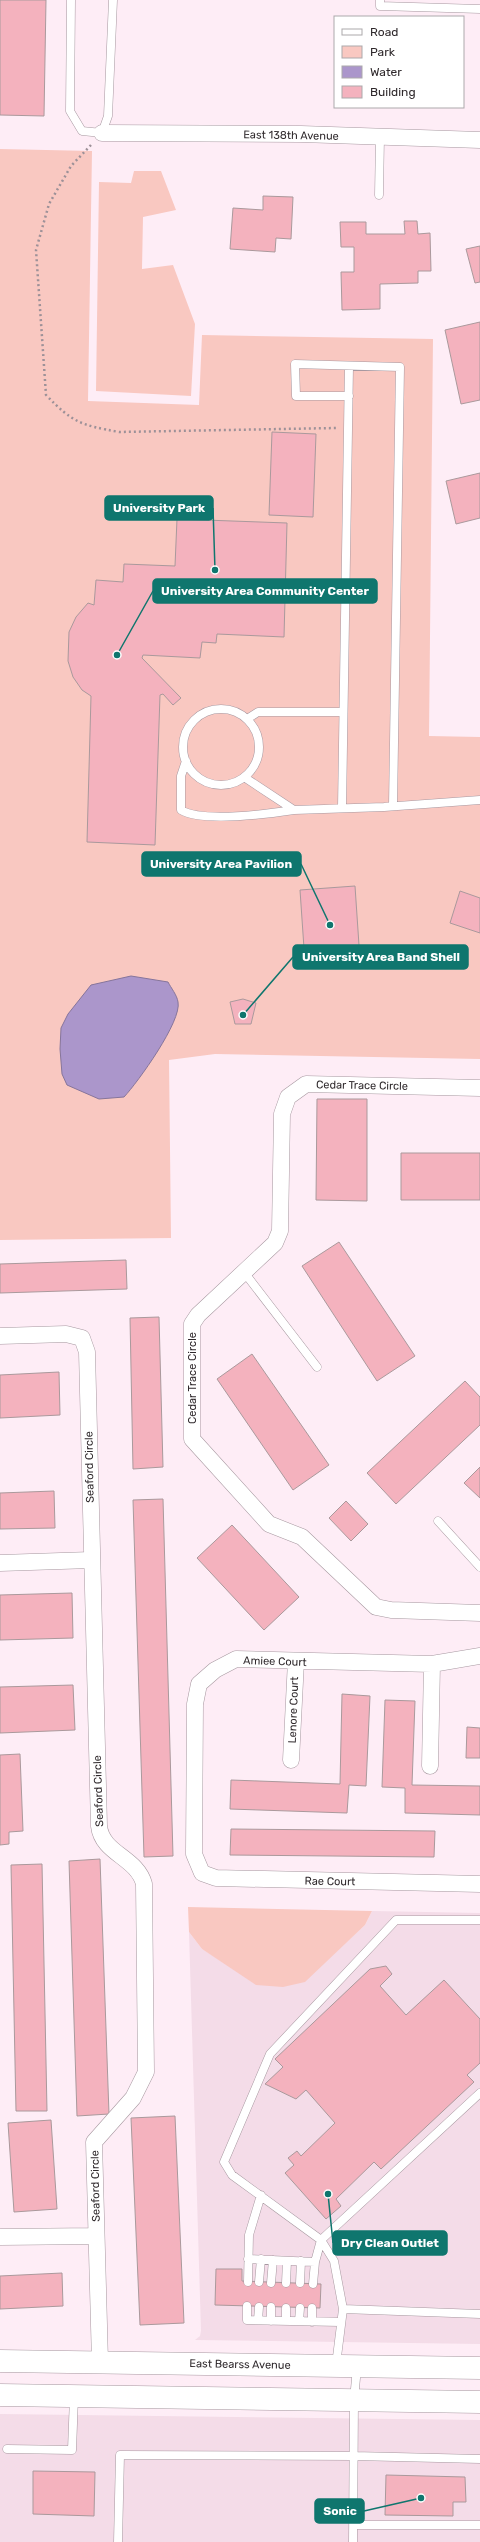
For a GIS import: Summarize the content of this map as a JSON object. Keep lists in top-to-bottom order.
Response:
{
  "streets": {
    "main road": ["East Bearss Avenue"],
    "street": [
      "East 138th Avenue",
      "Cedar Trace Circle",
      "Seaford Circle",
      "Amiee Court",
      "Lenore Court",
      "Rae Court"
    ]
  },
  "crossings": [
    ["Seaford Circle", "East Bearss Avenue"],
    ["Amiee Court", "Lenore Court"],
    ["Amiee Court", "Rae Court"]
  ],
  "places": [
    "University Park",
    "University Area Community Center",
    "University Area Pavilion",
    "University Area Band Shell",
    "Dry Clean Outlet",
    "Sonic"
  ],
  "legend": [
    "Road",
    "Park",
    "Water",
    "Building"
  ]
}
